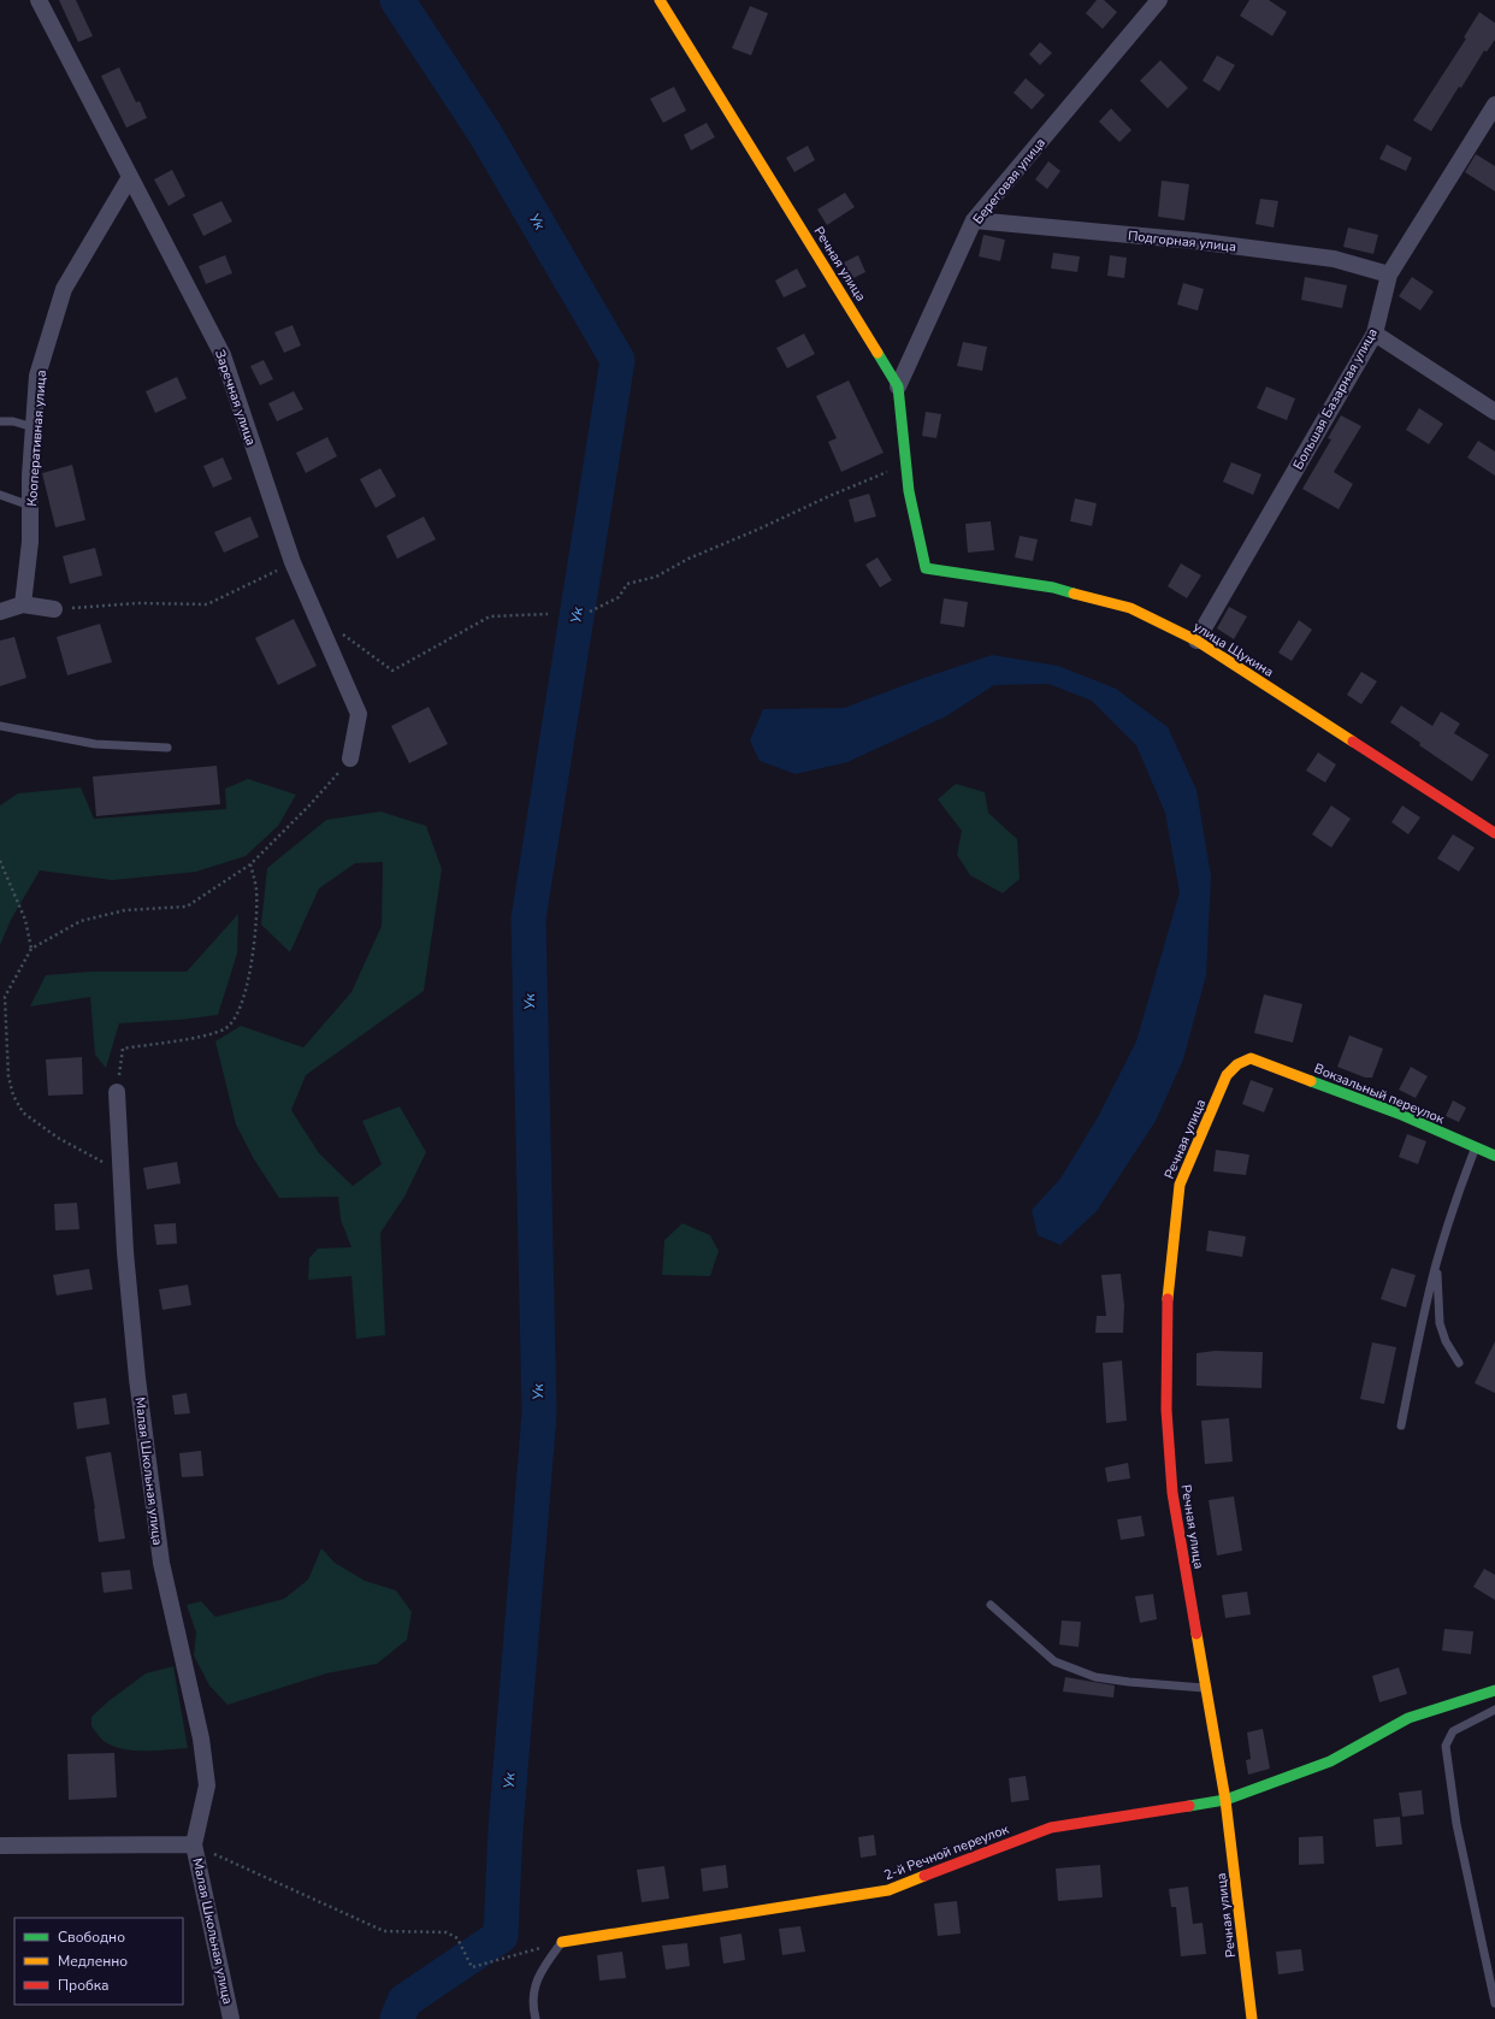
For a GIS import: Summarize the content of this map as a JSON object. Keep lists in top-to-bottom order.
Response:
{
  "streets": {
    "street": [
      "Береговая улица",
      "Подгорная улица",
      "Речная улица",
      "Заречная улица",
      "Большая Базарная улица",
      "Кооперативная улица",
      "улица Щукина",
      "Вокзальный переулок",
      "Малая Школьная улица",
      "2-й Речной переулок"
    ]
  },
  "crossings": [
    ["Береговая улица", "Подгорная улица"],
    ["Береговая улица", "Речная улица"],
    ["Подгорная улица", "Большая Базарная улица"],
    ["Речная улица", "улица Щукина"],
    ["Речная улица", "Вокзальный переулок"],
    ["Речная улица", "2-й Речной переулок"],
    ["Заречная улица", "Кооперативная улица"],
    ["Большая Базарная улица", "улица Щукина"]
  ],
  "water": ["Ук"],
  "legend": ["Свободно", "Медленно", "Пробка"]
}
